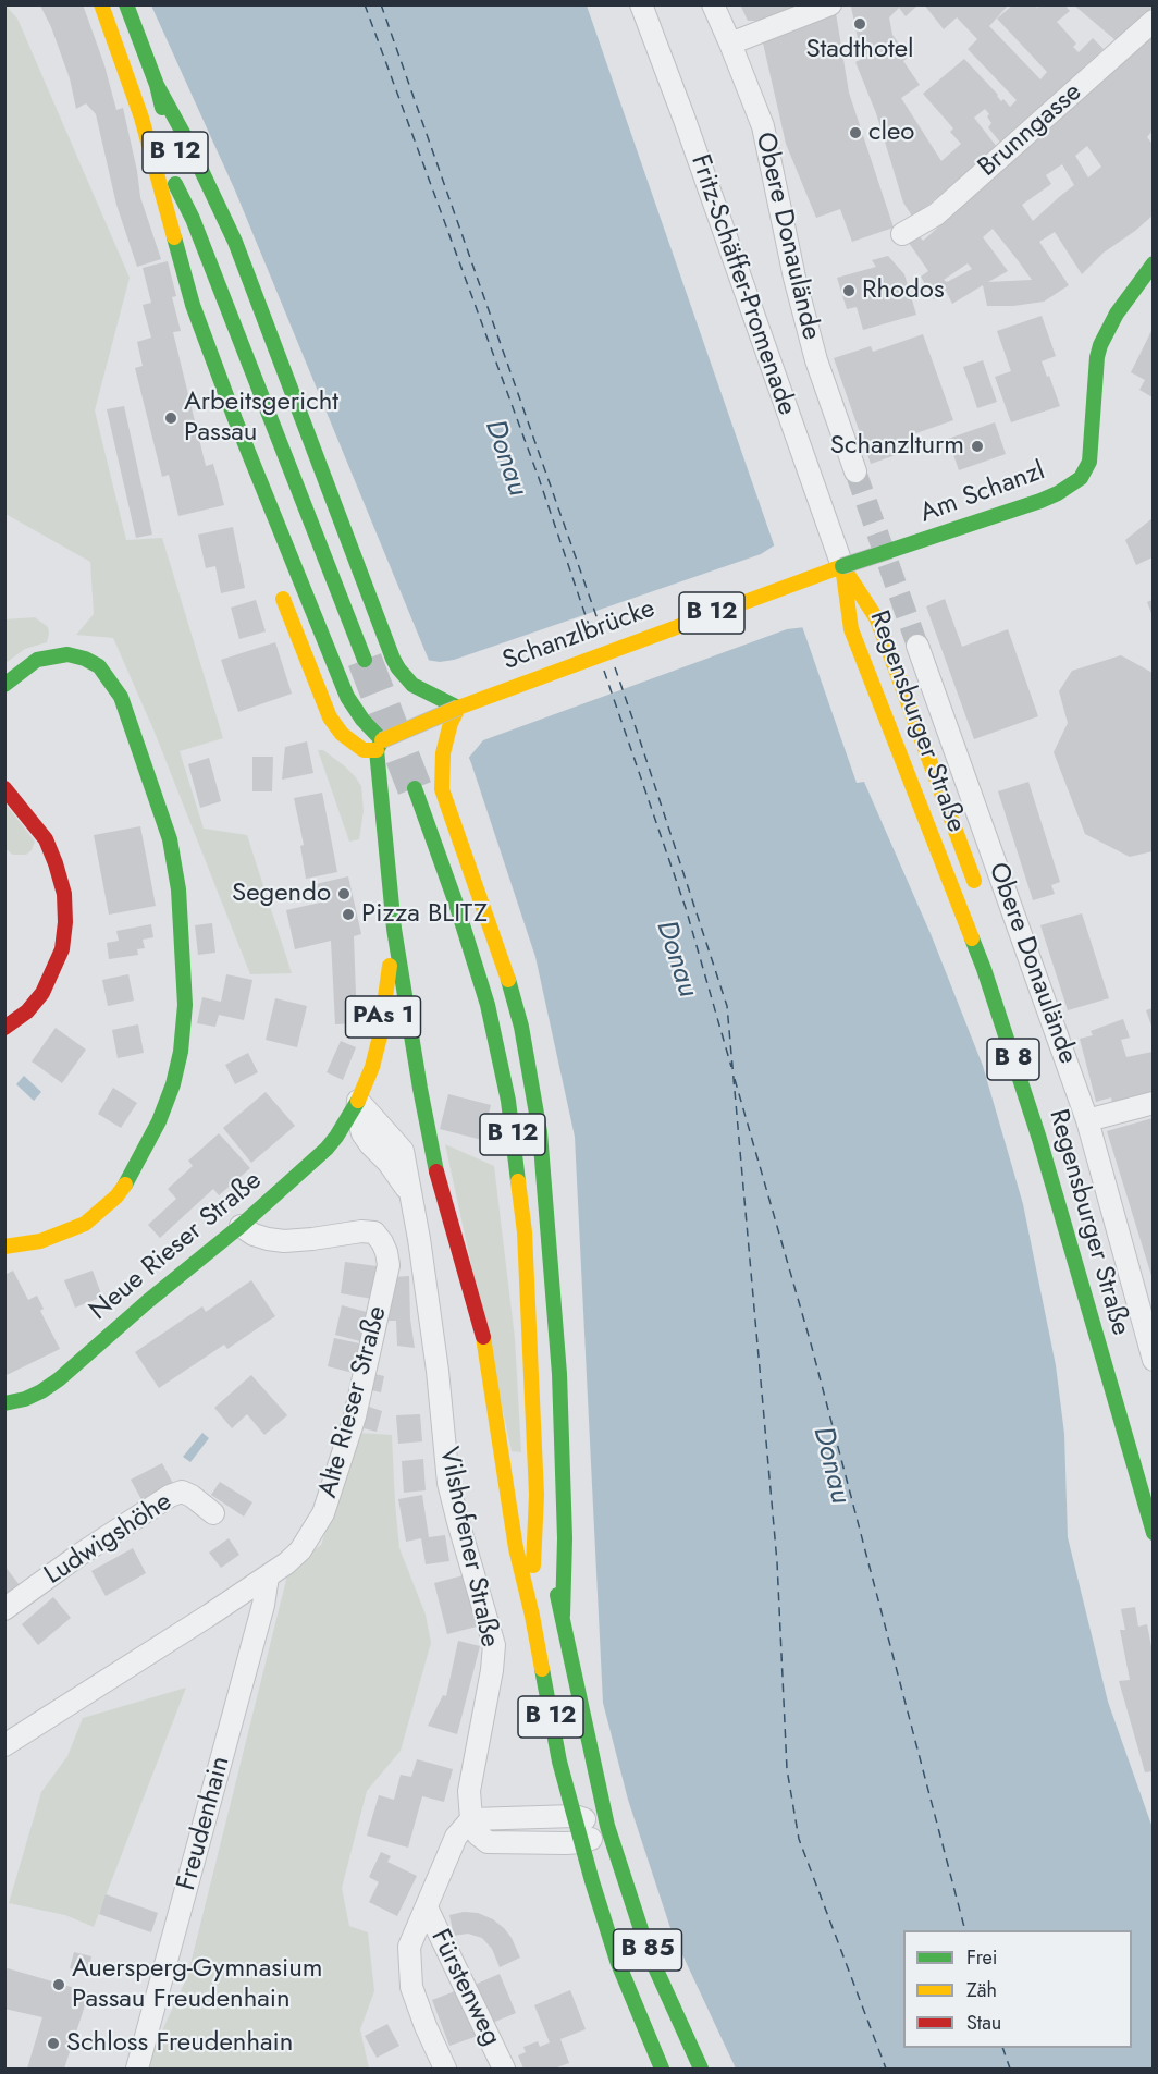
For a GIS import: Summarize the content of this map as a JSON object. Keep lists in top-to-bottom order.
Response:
{
  "streets": {
    "main road": [
      "B 12",
      "Am Schanzl",
      "Schanzlbrücke",
      "Regensburger Straße",
      "PAs 1",
      "B 8",
      "Neue Rieser Straße",
      "B 85"
    ],
    "street": [
      "Brunngasse",
      "Obere Donaulände",
      "Fritz-Schäffer-Promenade",
      "Alte Rieser Straße",
      "Ludwigshöhe",
      "Vilshofener Straße",
      "Freudenhain",
      "Fürstenweg"
    ]
  },
  "crossings": [
    ["B 12", "Schanzlbrücke"],
    ["B 12", "PAs 1"],
    ["B 12", "B 85"],
    ["Fritz-Schäffer-Promenade", "Am Schanzl"],
    ["Fritz-Schäffer-Promenade", "Schanzlbrücke"],
    ["Fritz-Schäffer-Promenade", "Regensburger Straße"],
    ["Am Schanzl", "Schanzlbrücke"],
    ["Am Schanzl", "Regensburger Straße"],
    ["Schanzlbrücke", "Regensburger Straße"],
    ["PAs 1", "Neue Rieser Straße"],
    ["PAs 1", "Vilshofener Straße"],
    ["Neue Rieser Straße", "Alte Rieser Straße"],
    ["Neue Rieser Straße", "Vilshofener Straße"],
    ["Alte Rieser Straße", "Freudenhain"]
  ],
  "water": ["Donau"],
  "places": [
    "Stadthotel",
    "cleo",
    "Rhodos",
    "Arbeitsgericht Passau",
    "Schanzlturm",
    "Segendo",
    "Pizza BLITZ",
    "Auersperg-Gymnasium Passau Freudenhain",
    "Schloss Freudenhain"
  ],
  "legend": ["Frei", "Zäh", "Stau"]
}
